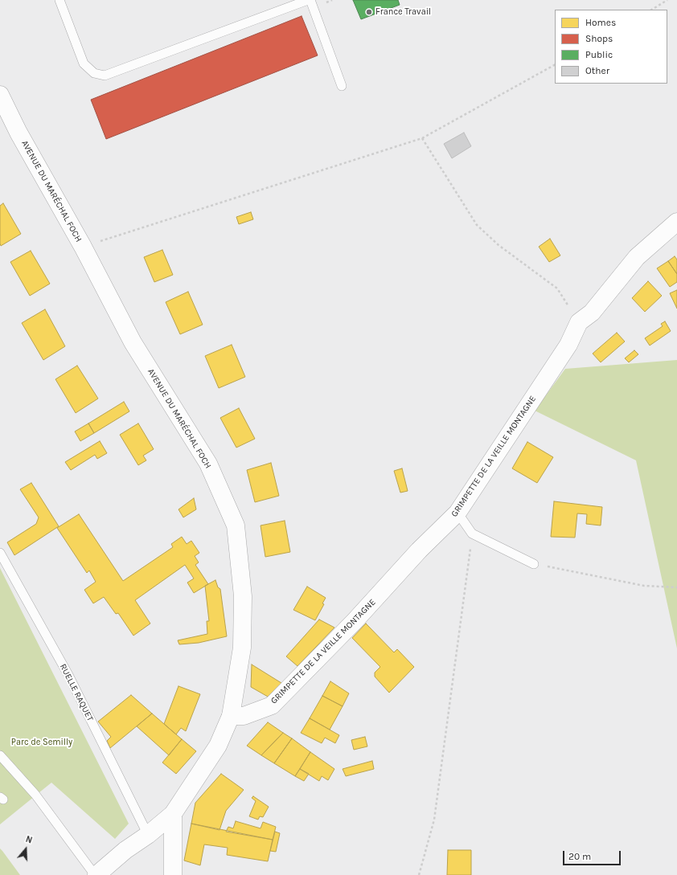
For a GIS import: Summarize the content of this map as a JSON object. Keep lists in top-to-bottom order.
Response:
{
  "streets": {
    "main road": ["AVENUE DU MARÉCHAL FOCH", "GRIMPETTE DE LA VEILLE MONTAGNE"],
    "lane": ["RUELLE RAQUET"]
  },
  "crossings": [
    ["AVENUE DU MARÉCHAL FOCH", "GRIMPETTE DE LA VEILLE MONTAGNE"],
    ["AVENUE DU MARÉCHAL FOCH", "RUELLE RAQUET"]
  ],
  "parks": ["Parc de Semilly"],
  "places": ["France Travail"],
  "legend": [
    "Homes",
    "Shops",
    "Public",
    "Other"
  ],
  "scale_bar": "20 m",
  "north": "top"
}
